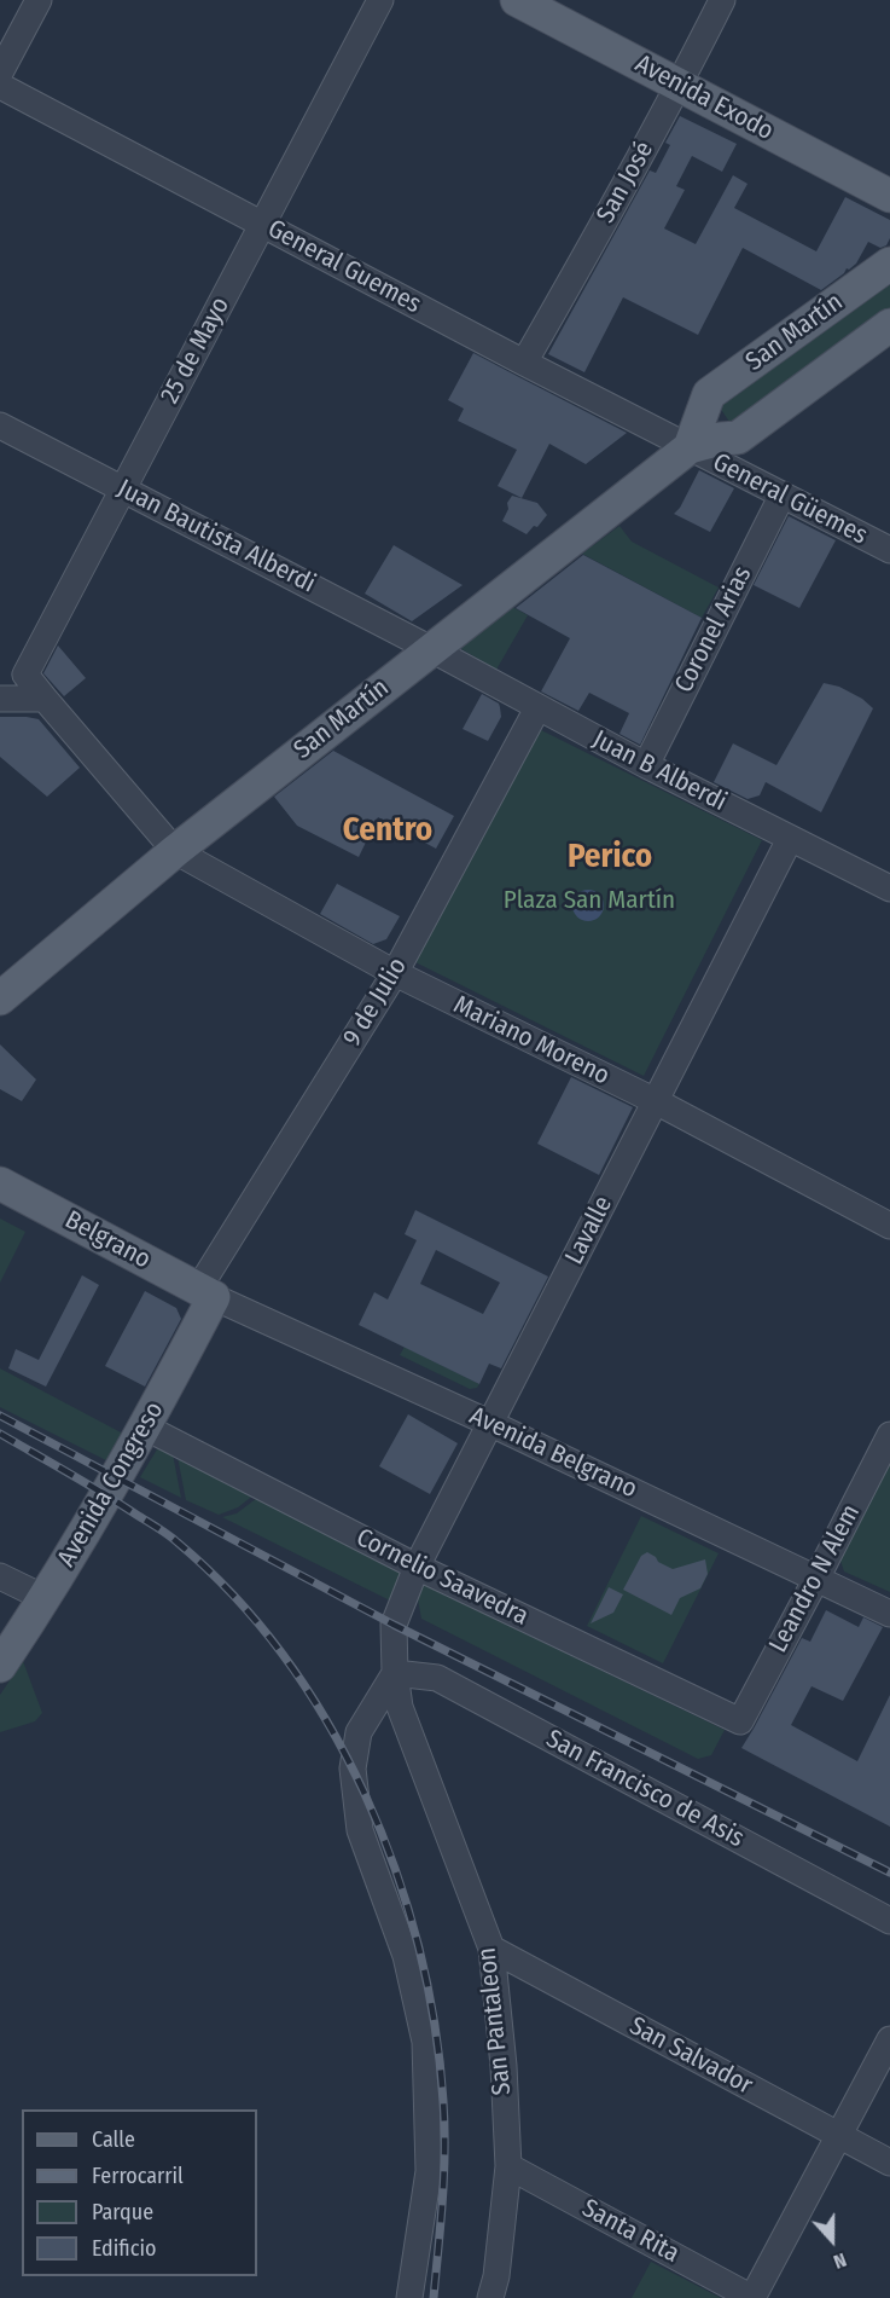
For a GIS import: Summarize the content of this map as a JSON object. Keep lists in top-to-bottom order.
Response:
{
  "streets": {
    "main road": [
      "Avenida Exodo",
      "San Martín",
      "Belgrano",
      "Avenida Congreso"
    ],
    "street": [
      "San José",
      "General Guemes",
      "25 de Mayo",
      "General Güemes",
      "Juan Bautista Alberdi",
      "Coronel Arias",
      "Juan B Alberdi",
      "9 de Julio",
      "Mariano Moreno",
      "Lavalle",
      "Avenida Belgrano",
      "Cornelio Saavedra",
      "Leandro N Alem",
      "San Francisco de Asis",
      "San Pantaleon",
      "San Salvador",
      "Santa Rita"
    ]
  },
  "crossings": [
    ["Avenida Exodo", "San José"],
    ["San José", "General Guemes"],
    ["General Guemes", "San Martín"],
    ["General Guemes", "25 de Mayo"],
    ["General Guemes", "General Güemes"],
    ["San Martín", "General Güemes"],
    ["San Martín", "Juan Bautista Alberdi"],
    ["San Martín", "Juan B Alberdi"],
    ["San Martín", "Mariano Moreno"],
    ["25 de Mayo", "Juan Bautista Alberdi"],
    ["General Güemes", "Coronel Arias"],
    ["Juan Bautista Alberdi", "Juan B Alberdi"],
    ["Coronel Arias", "Juan B Alberdi"],
    ["Juan B Alberdi", "9 de Julio"],
    ["Juan B Alberdi", "Lavalle"],
    ["9 de Julio", "Mariano Moreno"],
    ["9 de Julio", "Belgrano"],
    ["9 de Julio", "Avenida Belgrano"],
    ["9 de Julio", "Avenida Congreso"],
    ["Mariano Moreno", "Lavalle"],
    ["Lavalle", "Avenida Belgrano"],
    ["Lavalle", "Cornelio Saavedra"],
    ["Lavalle", "San Pantaleon"],
    ["Belgrano", "Avenida Belgrano"],
    ["Belgrano", "Avenida Congreso"],
    ["Avenida Belgrano", "Avenida Congreso"],
    ["Avenida Belgrano", "Leandro N Alem"],
    ["Avenida Congreso", "Cornelio Saavedra"],
    ["Cornelio Saavedra", "Leandro N Alem"],
    ["San Francisco de Asis", "San Pantaleon"],
    ["San Pantaleon", "San Salvador"],
    ["San Pantaleon", "Santa Rita"]
  ],
  "districts": ["Centro", "Perico"],
  "parks": ["Plaza San Martín"],
  "legend": [
    "Calle",
    "Ferrocarril",
    "Parque",
    "Edificio"
  ],
  "north": "bottom"
}
